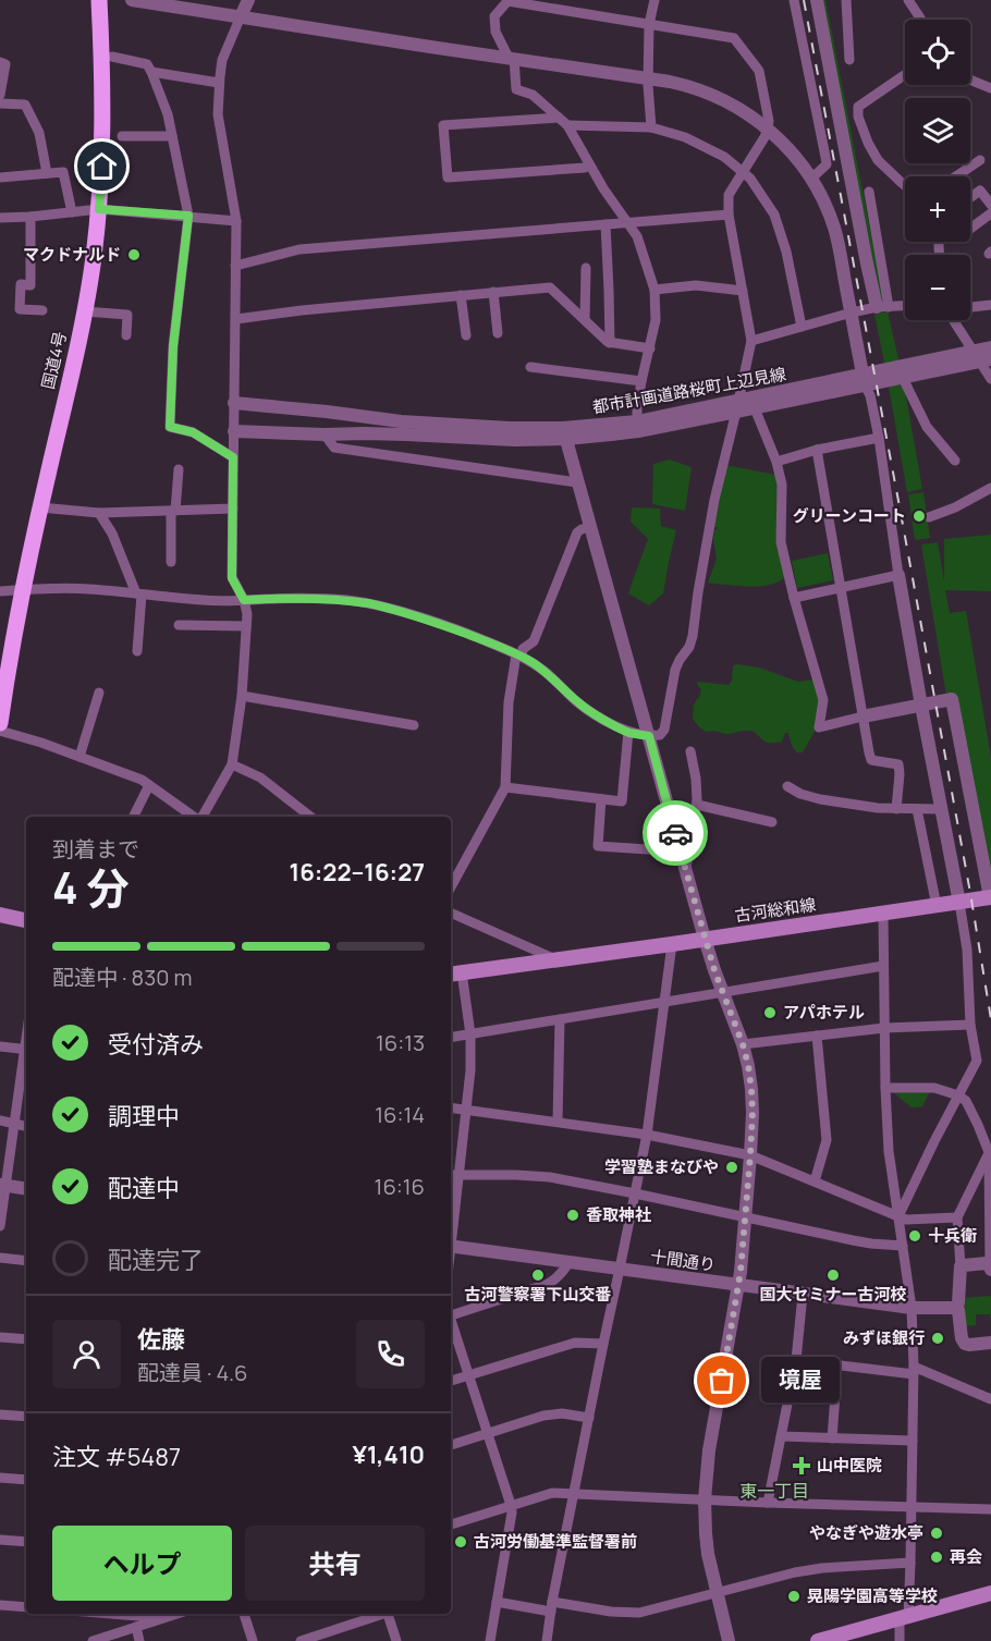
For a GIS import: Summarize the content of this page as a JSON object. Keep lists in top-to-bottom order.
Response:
{
  "streets": {
    "highway": ["国道4号"],
    "main road": ["古河総和線"],
    "street": ["都市計画道路桜町上辺見線", "十間通り"]
  },
  "districts": ["東一丁目"],
  "places": {
    "other": [
      "マクドナルド",
      "グリーンコート",
      "アパホテル",
      "学習塾まなびや",
      "香取神社",
      "十兵衛",
      "古河警察署下山交番",
      "国大セミナー古河校",
      "みずほ銀行",
      "境屋",
      "やなぎや遊水亭",
      "古河労働基準監督署前",
      "再会",
      "晃陽学園高等学校"
    ],
    "health": ["山中医院"]
  },
  "page": {
    "map_buttons": ["+", "−"],
    "heading": ["4 分", "到着まで", "16:22–16:27"],
    "panel": [
      "佐藤",
      "配達員 · 4.6",
      "注文 #5487",
      "¥1,410"
    ],
    "bar": "配達中 · 830 m",
    "list": [
      ["受付済み", "16:13"],
      ["調理中", "16:14"],
      ["配達中", "16:16"],
      "配達完了"
    ],
    "bubble": "境屋",
    "buttons": ["ヘルプ", "共有"]
  }
}
